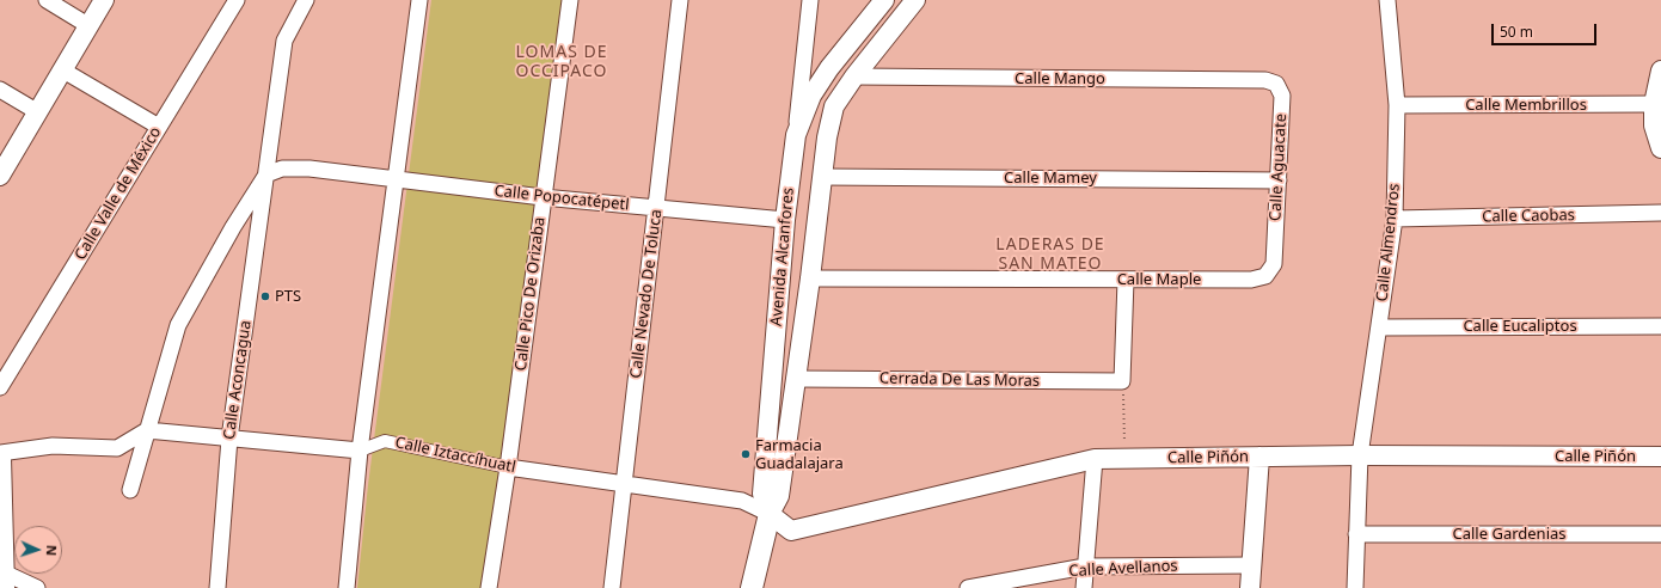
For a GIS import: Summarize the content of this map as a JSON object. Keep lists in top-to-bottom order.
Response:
{
  "streets": {
    "main road": ["Avenida Alcanfores"],
    "street": [
      "Calle Mango",
      "Calle Membrillos",
      "Calle Aguacate",
      "Calle Mamey",
      "Calle Valle de México",
      "Calle Popocatépetl",
      "Calle Caobas",
      "Calle Almendros",
      "Calle Maple",
      "Calle Pico De Orizaba",
      "Calle Nevado De Toluca",
      "Calle Eucaliptos",
      "Calle Aconcagua",
      "Cerrada De Las Moras",
      "Calle Iztaccíhuatl",
      "Calle Piñón",
      "Calle Gardenias",
      "Calle Avellanos"
    ]
  },
  "crossings": [
    ["Calle Mango", "Calle Aguacate"],
    ["Calle Mango", "Avenida Alcanfores"],
    ["Calle Membrillos", "Calle Almendros"],
    ["Calle Aguacate", "Calle Mamey"],
    ["Calle Aguacate", "Calle Maple"],
    ["Calle Mamey", "Avenida Alcanfores"],
    ["Calle Popocatépetl", "Avenida Alcanfores"],
    ["Calle Popocatépetl", "Calle Pico De Orizaba"],
    ["Calle Popocatépetl", "Calle Nevado De Toluca"],
    ["Calle Popocatépetl", "Calle Aconcagua"],
    ["Calle Caobas", "Calle Almendros"],
    ["Calle Almendros", "Calle Eucaliptos"],
    ["Calle Almendros", "Calle Piñón"],
    ["Calle Almendros", "Calle Gardenias"],
    ["Avenida Alcanfores", "Calle Maple"],
    ["Avenida Alcanfores", "Cerrada De Las Moras"],
    ["Avenida Alcanfores", "Calle Iztaccíhuatl"],
    ["Avenida Alcanfores", "Calle Piñón"],
    ["Calle Pico De Orizaba", "Calle Iztaccíhuatl"],
    ["Calle Nevado De Toluca", "Calle Iztaccíhuatl"],
    ["Calle Aconcagua", "Calle Iztaccíhuatl"],
    ["Calle Iztaccíhuatl", "Calle Piñón"]
  ],
  "districts": ["LOMAS DE OCCIPACO", "LADERAS DE SAN MATEO"],
  "places": ["PTS", "Farmacia Guadalajara"],
  "scale_bar": "50 m",
  "north": "right"
}
